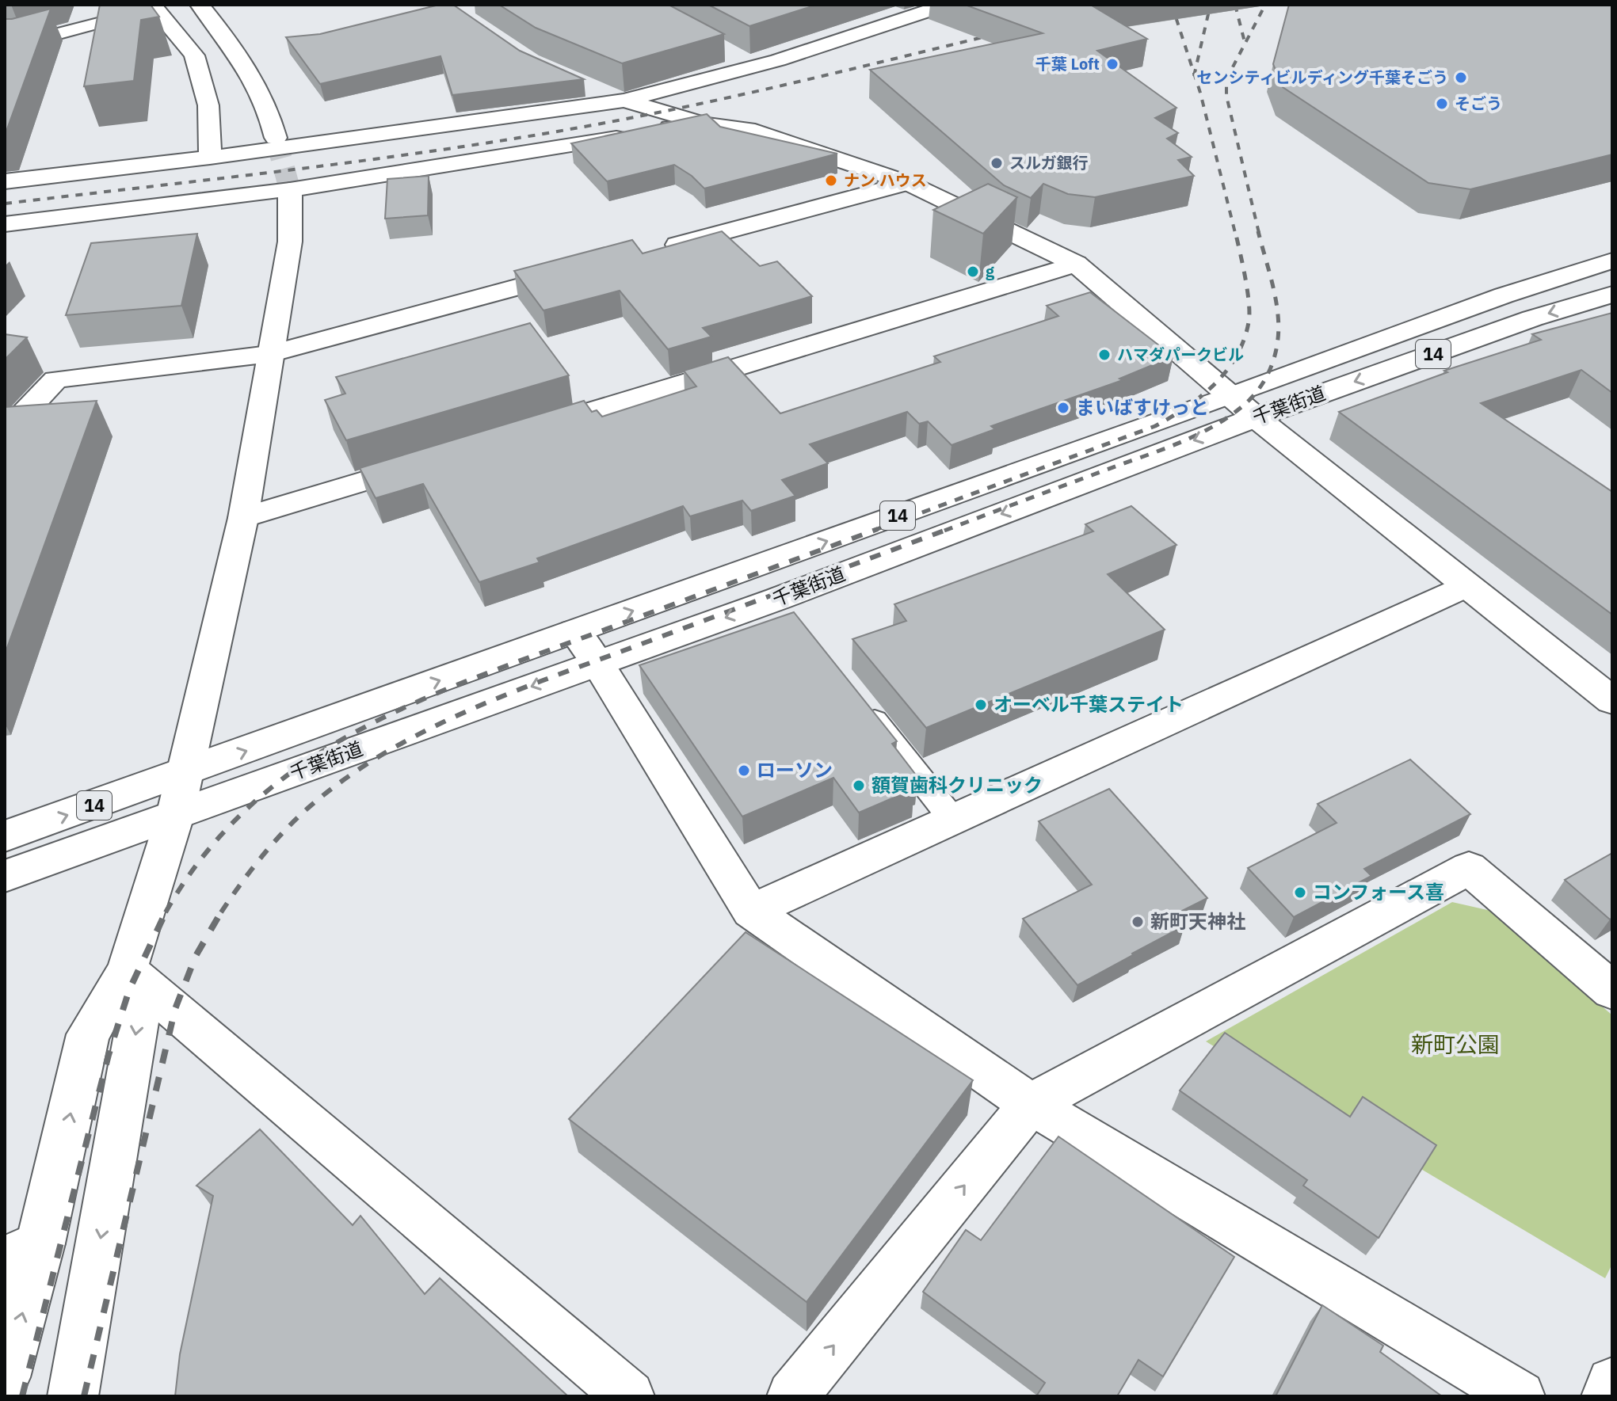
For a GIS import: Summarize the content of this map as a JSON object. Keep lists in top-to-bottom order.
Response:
{
  "streets": {
    "main road": ["14", "千葉街道"]
  },
  "parks": ["新町公園"],
  "places": [
    "千葉 Loft",
    "センシティビルディング千葉そごう",
    "そごう",
    "スルガ銀行",
    "ナン ハウス",
    "g",
    "ハマダパークビル",
    "まいばすけっと",
    "オーベル千葉ステイト",
    "ローソン",
    "額賀歯科クリニック",
    "コンフォース喜",
    "新町天神社"
  ]
}
